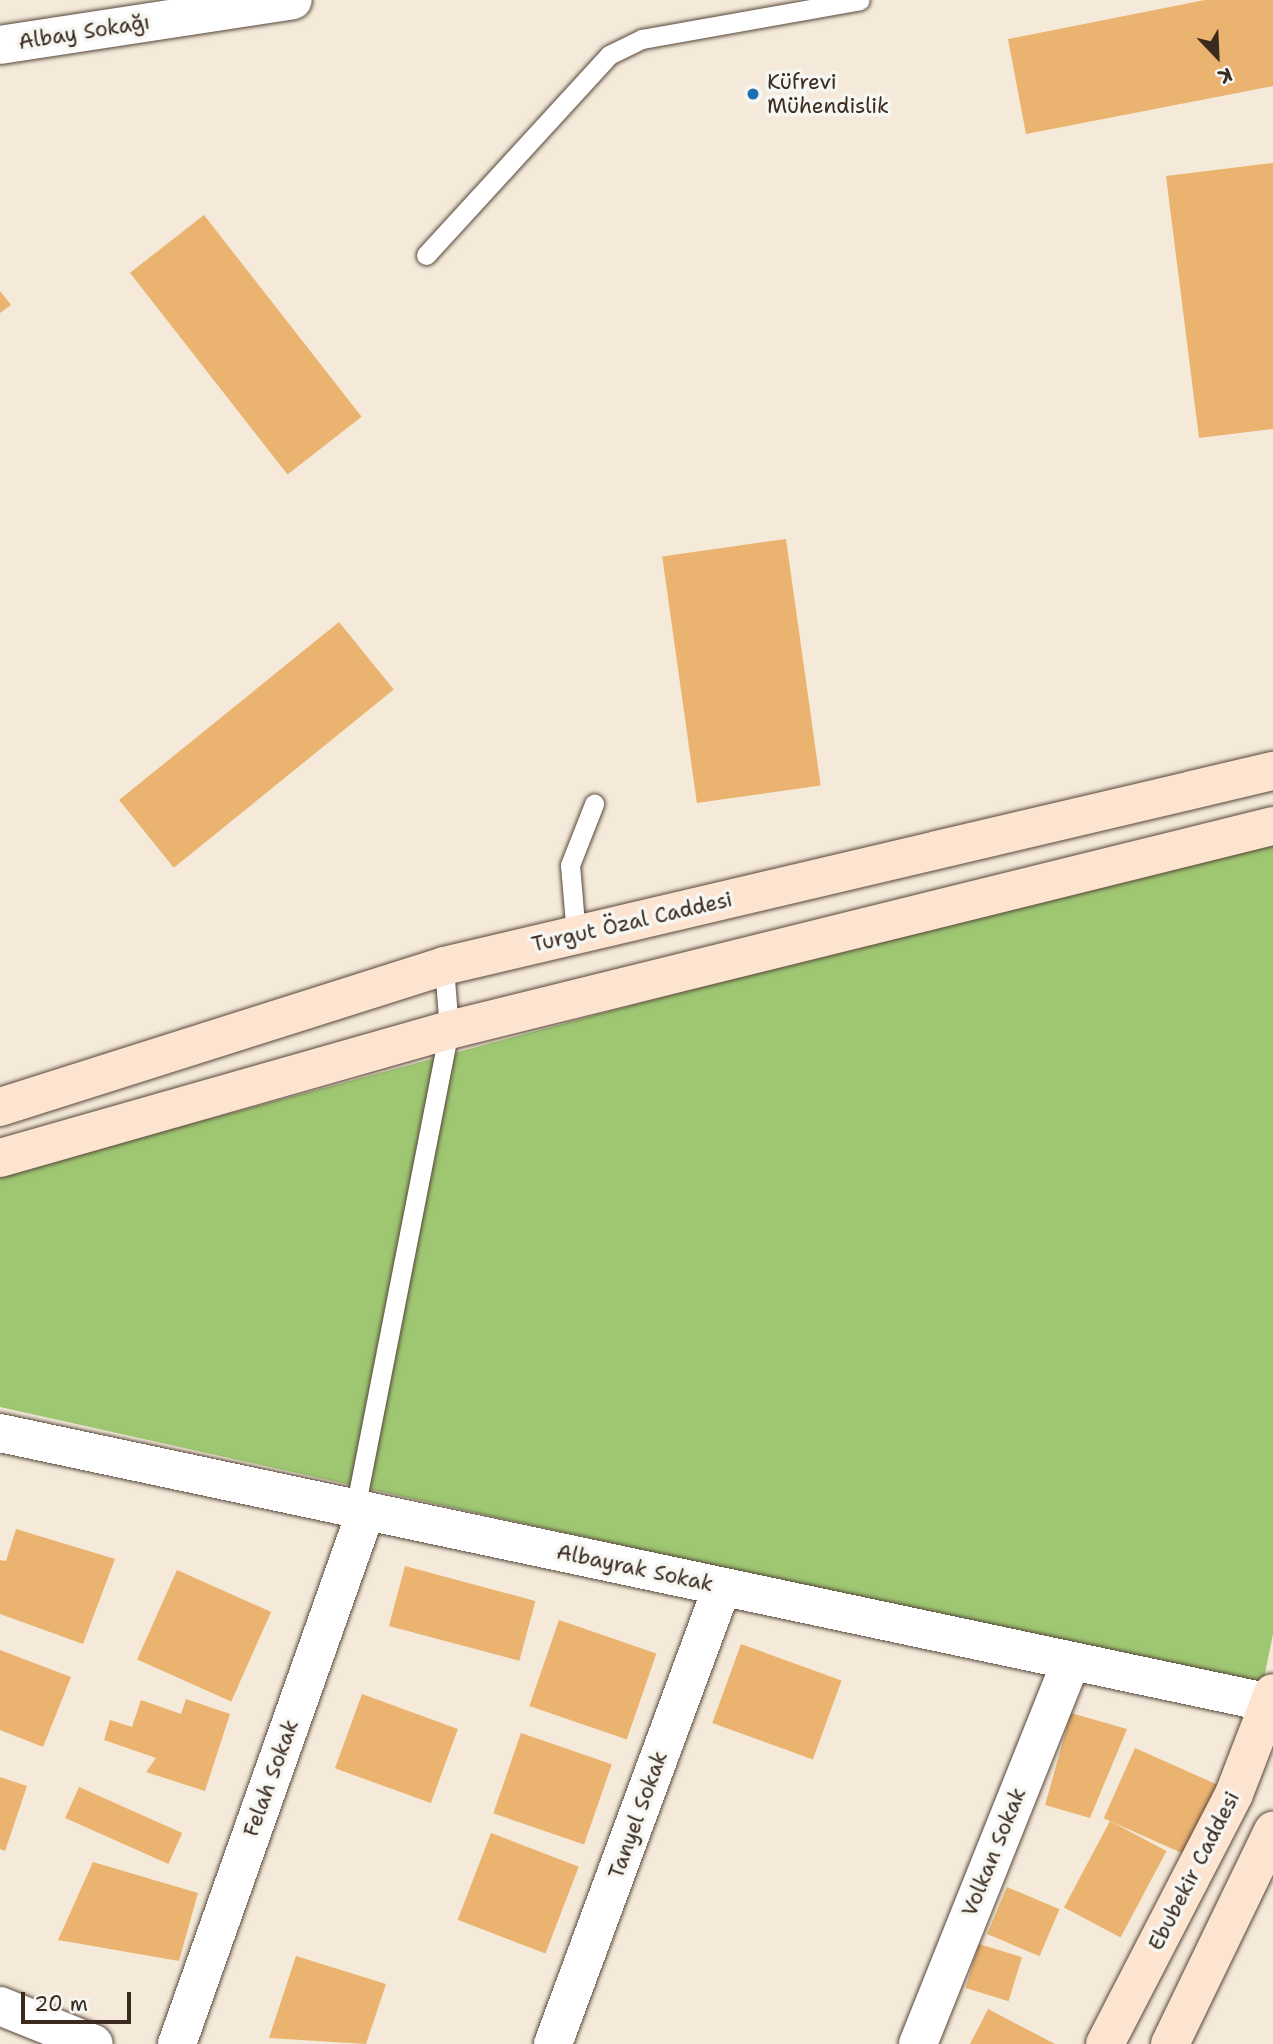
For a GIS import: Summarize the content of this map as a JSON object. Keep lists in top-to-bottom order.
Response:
{
  "streets": {
    "street": [
      "Albay Sokağı",
      "Turgut Özal Caddesi",
      "Albayrak Sokak",
      "Felah Sokak",
      "Tanyel Sokak",
      "Volkan Sokak",
      "Ebubekir Caddesi"
    ]
  },
  "crossings": [
    ["Albayrak Sokak", "Felah Sokak"],
    ["Albayrak Sokak", "Tanyel Sokak"],
    ["Albayrak Sokak", "Volkan Sokak"],
    ["Albayrak Sokak", "Ebubekir Caddesi"]
  ],
  "places": ["Küfrevi Mühendislik"],
  "scale_bar": "20 m",
  "north": "bottom right"
}
